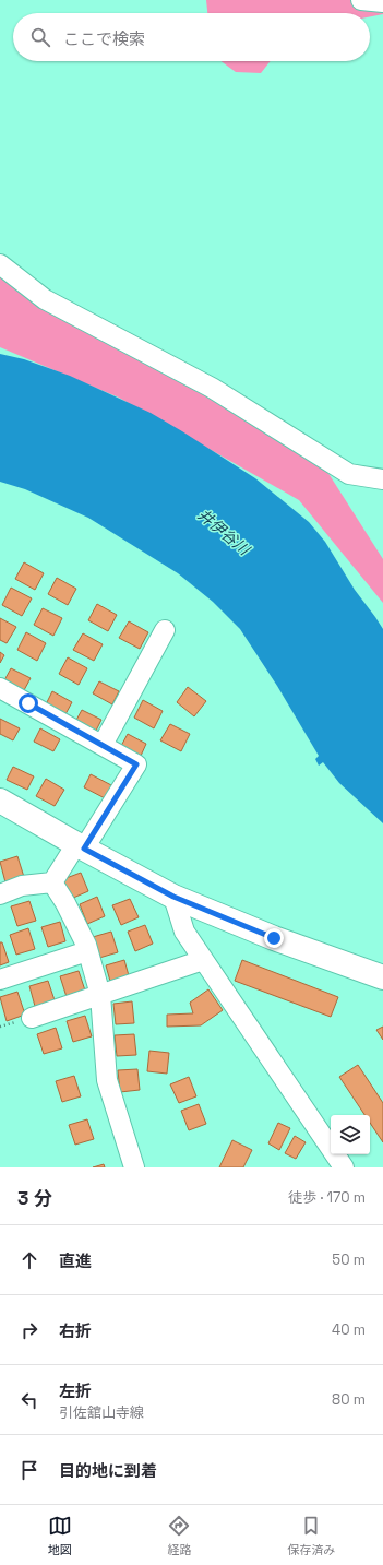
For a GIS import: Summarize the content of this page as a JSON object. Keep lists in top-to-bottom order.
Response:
{
  "water": ["井伊谷川"],
  "page": {
    "search": "ここで検索",
    "heading": ["3 分", "徒歩 · 170 m"],
    "list": [
      ["直進", "50 m"],
      ["右折", "40 m"],
      ["左折", "引佐舘山寺線", "80 m"],
      "目的地に到着"
    ],
    "nav": ["地図", "経路", "保存済み"]
  }
}
